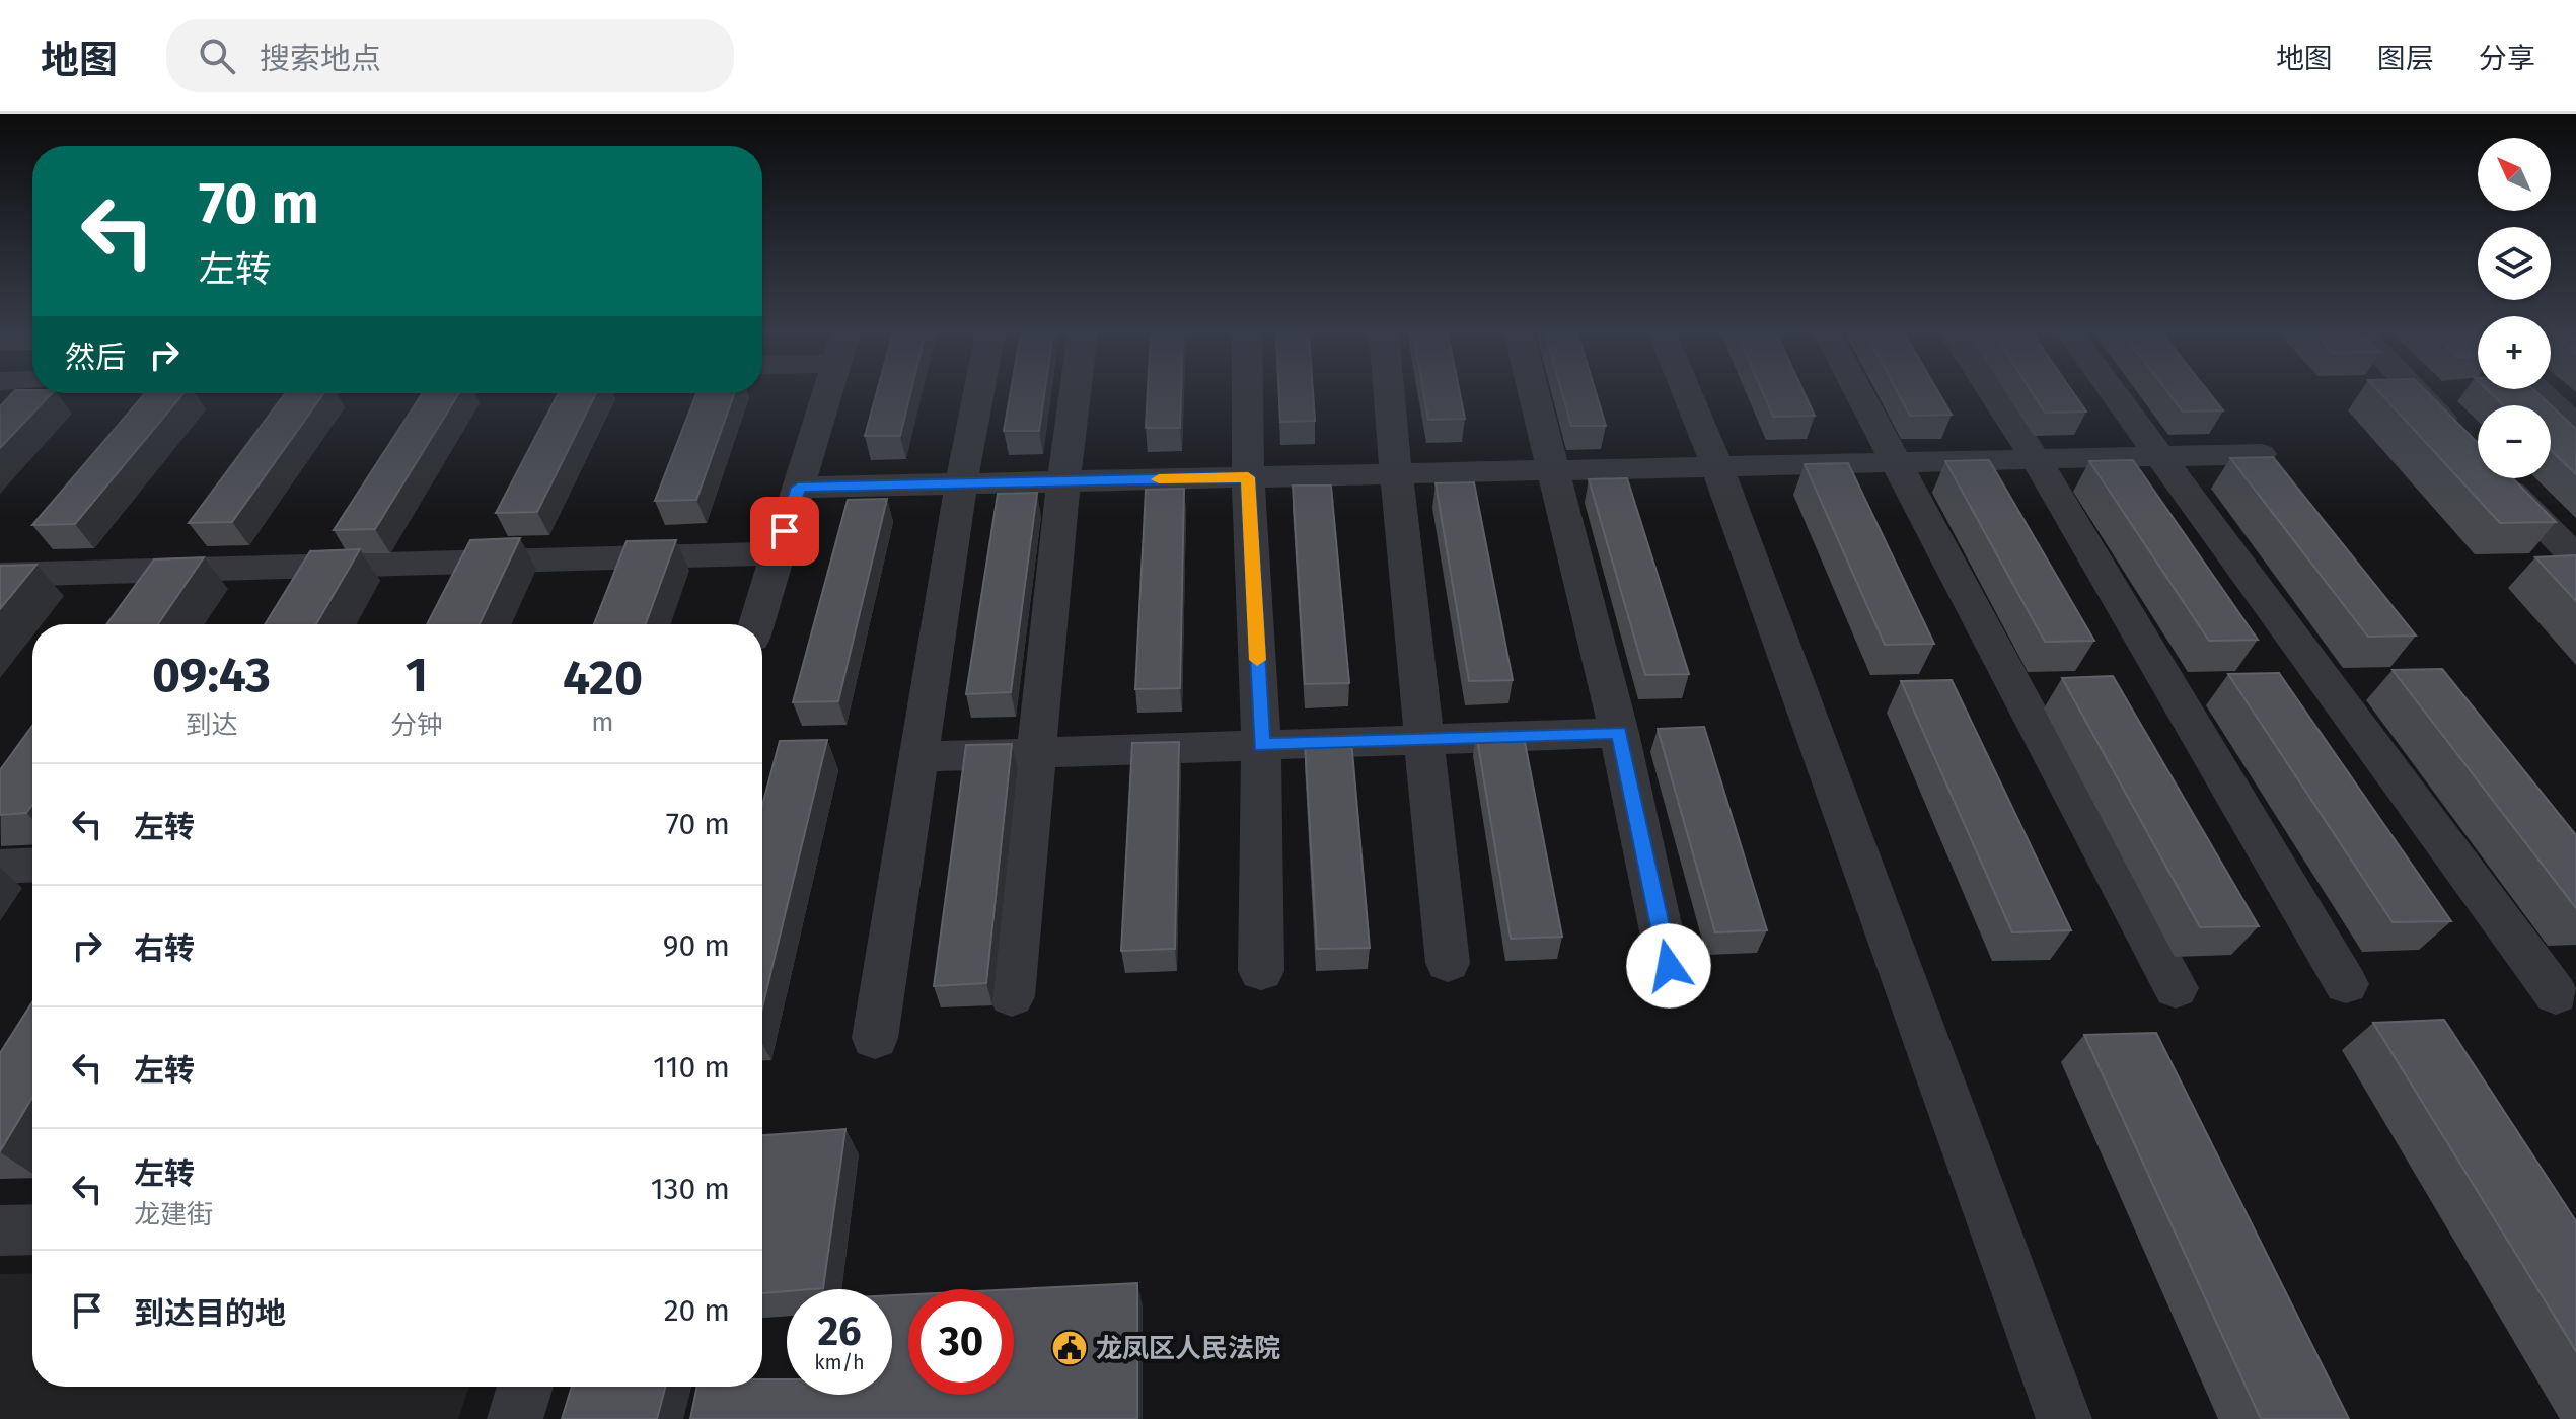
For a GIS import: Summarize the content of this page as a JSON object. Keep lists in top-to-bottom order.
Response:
{
  "places": {
    "public building": ["龙凤区人民法院"]
  },
  "north": "top left",
  "page": {
    "header": "地图",
    "search": "搜索地点",
    "nav": ["地图", "图层", "分享"],
    "map_buttons": ["+", "−"],
    "turn": ["70 m", "左转"],
    "then": "然后",
    "eta": [
      "09:43",
      "到达",
      "1",
      "分钟",
      "420",
      "m"
    ],
    "list": [
      {
        "name": "左转",
        "value": "70 m"
      },
      {
        "name": "右转",
        "value": "90 m"
      },
      {
        "name": "左转",
        "value": "110 m"
      },
      {
        "name": "左转",
        "note": "龙建街",
        "value": "130 m"
      },
      {
        "name": "到达目的地",
        "value": "20 m"
      }
    ],
    "speed": "26 km/h",
    "limit": "30"
  }
}
